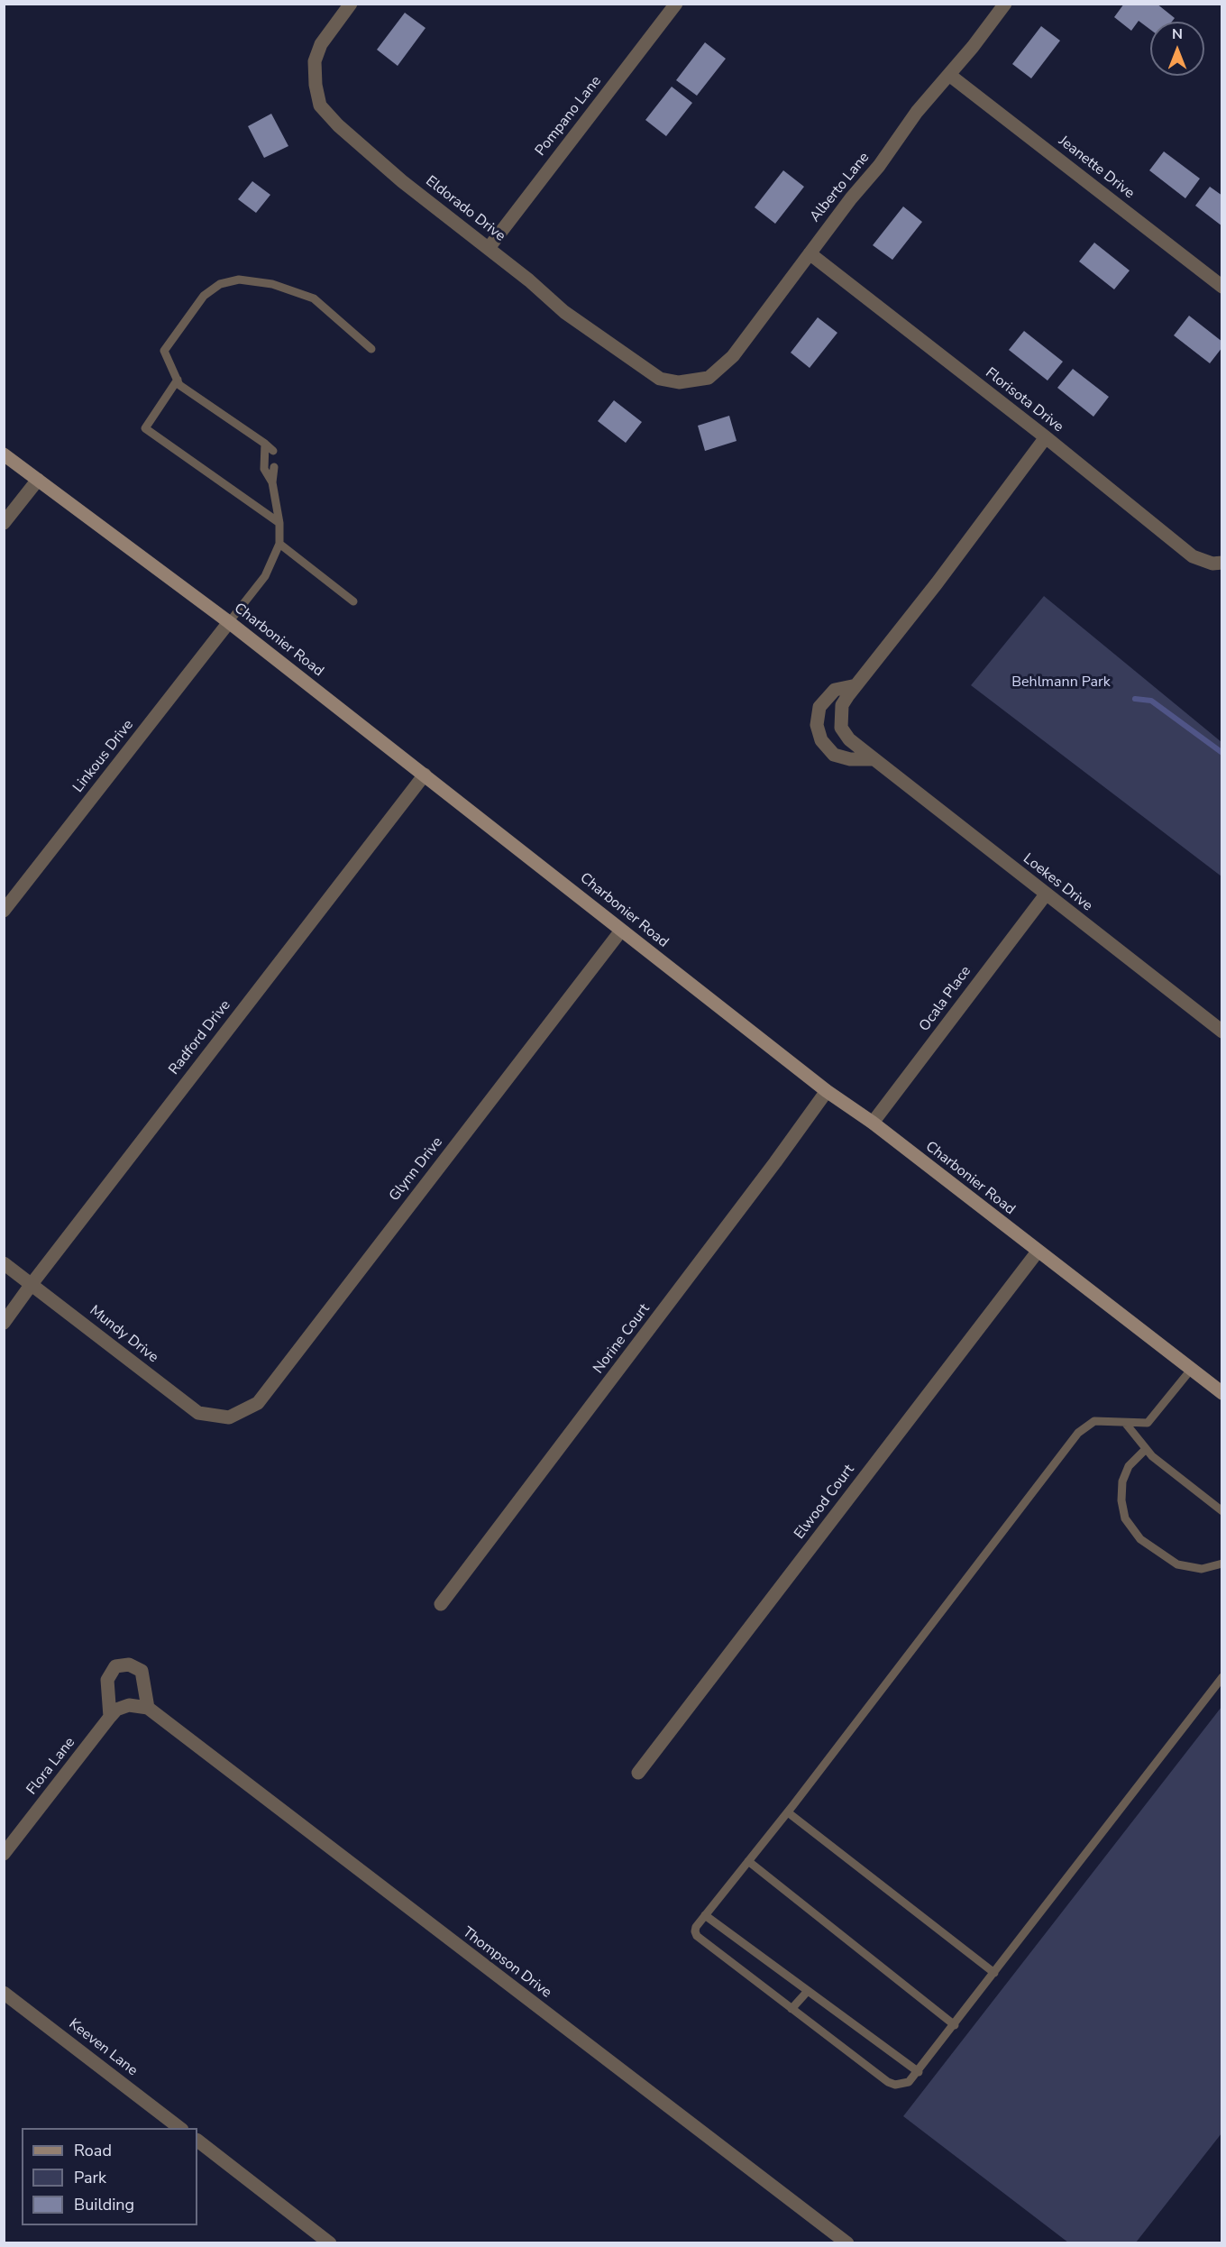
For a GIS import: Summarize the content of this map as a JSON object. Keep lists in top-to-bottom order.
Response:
{
  "streets": {
    "main road": ["Charbonier Road"],
    "street": [
      "Pompano Lane",
      "Jeanette Drive",
      "Alberto Lane",
      "Eldorado Drive",
      "Florisota Drive",
      "Linkous Drive",
      "Loekes Drive",
      "Ocala Place",
      "Radford Drive",
      "Glynn Drive",
      "Mundy Drive",
      "Norine Court",
      "Elwood Court",
      "Flora Lane",
      "Thompson Drive",
      "Keeven Lane"
    ]
  },
  "crossings": [
    ["Pompano Lane", "Eldorado Drive"],
    ["Jeanette Drive", "Alberto Lane"],
    ["Alberto Lane", "Eldorado Drive"],
    ["Alberto Lane", "Florisota Drive"],
    ["Florisota Drive", "Loekes Drive"],
    ["Charbonier Road", "Linkous Drive"],
    ["Charbonier Road", "Ocala Place"],
    ["Charbonier Road", "Radford Drive"],
    ["Charbonier Road", "Glynn Drive"],
    ["Charbonier Road", "Norine Court"],
    ["Charbonier Road", "Elwood Court"],
    ["Loekes Drive", "Ocala Place"],
    ["Radford Drive", "Mundy Drive"],
    ["Glynn Drive", "Mundy Drive"],
    ["Flora Lane", "Thompson Drive"]
  ],
  "parks": ["Behlmann Park"],
  "legend": ["Road", "Park", "Building"],
  "north": "top"
}
